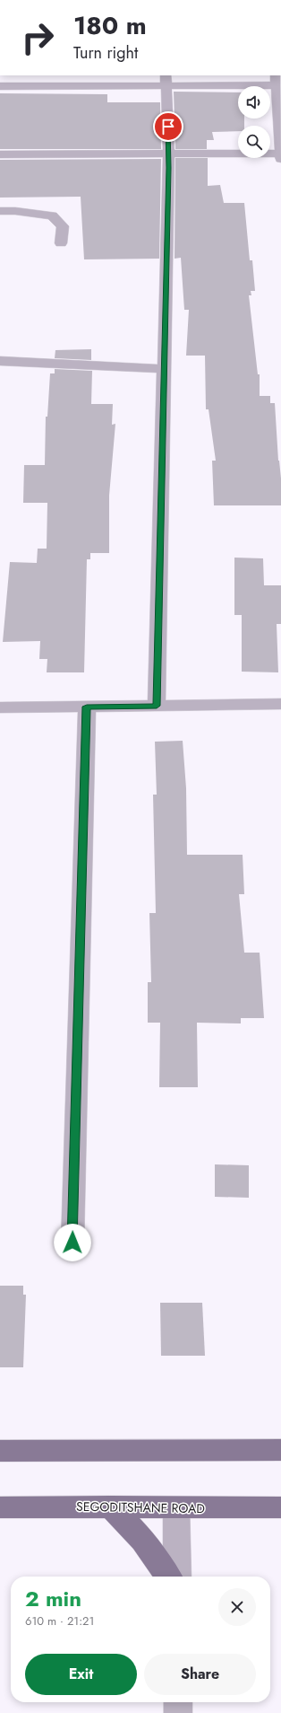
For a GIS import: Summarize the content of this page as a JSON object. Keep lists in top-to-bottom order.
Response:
{
  "streets": {
    "main road": ["SEGODITSHANE ROAD"]
  },
  "page": {
    "turn": ["180 m", "Turn right"],
    "heading": ["2 min", "610 m · 21:21"],
    "buttons": ["Exit", "Share"]
  }
}
